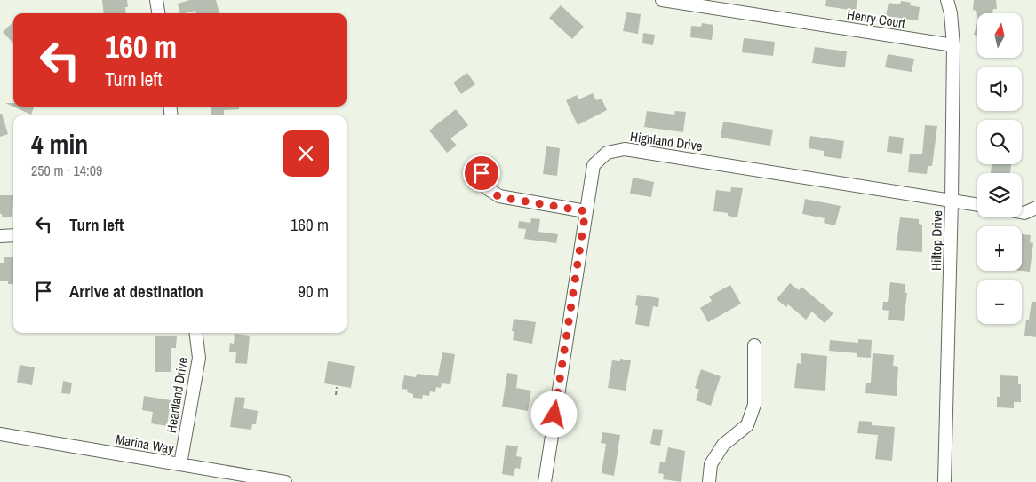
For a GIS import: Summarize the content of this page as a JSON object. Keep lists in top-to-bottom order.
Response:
{
  "streets": {
    "street": [
      "Henry Court",
      "Highland Drive",
      "Hilltop Drive",
      "Heartland Drive",
      "Marina Way"
    ]
  },
  "crossings": [
    ["Henry Court", "Hilltop Drive"],
    ["Highland Drive", "Hilltop Drive"],
    ["Heartland Drive", "Marina Way"]
  ],
  "north": "top",
  "page": {
    "map_buttons": ["+", "−"],
    "turn": ["160 m", "Turn left"],
    "heading": ["4 min", "250 m · 14:09"],
    "list": [
      {
        "name": "Turn left",
        "value": "160 m"
      },
      {
        "name": "Arrive at destination",
        "value": "90 m"
      }
    ]
  }
}
